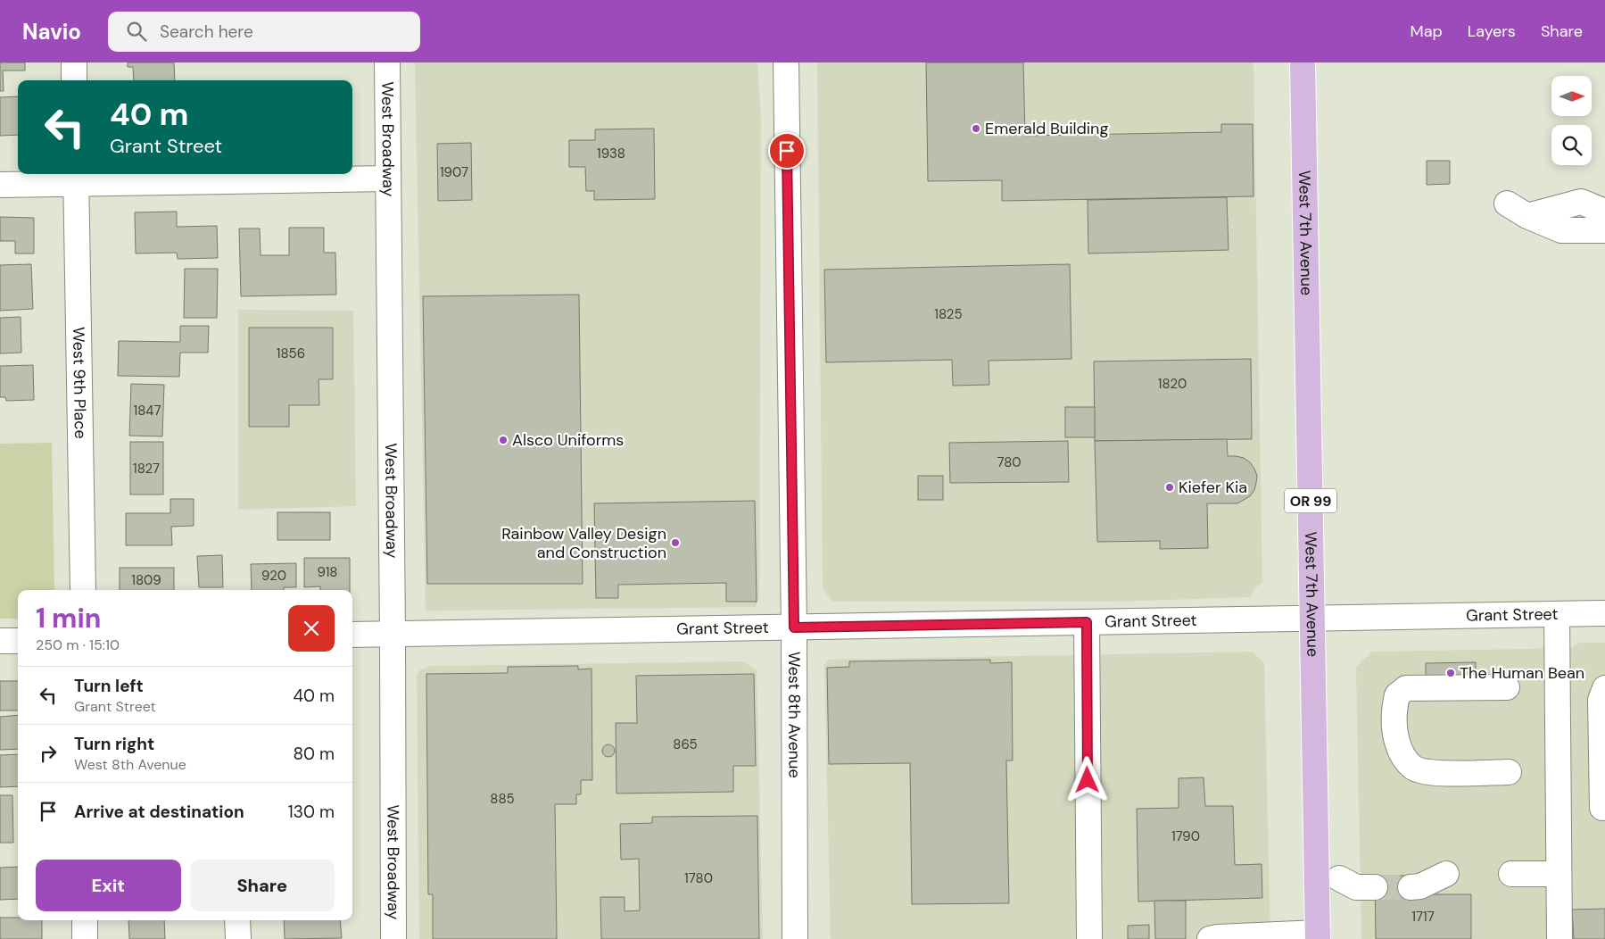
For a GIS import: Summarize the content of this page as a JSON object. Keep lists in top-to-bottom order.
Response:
{
  "streets": {
    "main road": ["West 7th Avenue", "OR 99"],
    "street": [
      "West Broadway",
      "West 9th Place",
      "Grant Street",
      "West 8th Avenue"
    ]
  },
  "crossings": [
    ["West Broadway", "Grant Street"],
    ["West 7th Avenue", "Grant Street"],
    ["Grant Street", "West 8th Avenue"]
  ],
  "places": [
    "Emerald Building",
    "Alsco Uniforms",
    "Kiefer Kia",
    "Rainbow Valley Design and Construction",
    "The Human Bean"
  ],
  "house_numbers": [
    "1938",
    "1907",
    "1825",
    "1856",
    "1820",
    "1847",
    "780",
    "1827",
    "918",
    "920",
    "1809",
    "865",
    "885",
    "1790",
    "1780",
    "1717"
  ],
  "north": "right",
  "page": {
    "header": "Navio",
    "search": "Search here",
    "nav": ["Map", "Layers", "Share"],
    "turn": ["40 m", "Grant Street"],
    "heading": ["1 min", "250 m · 15:10"],
    "list": [
      {
        "name": "Turn left",
        "note": "Grant Street",
        "value": "40 m"
      },
      {
        "name": "Turn right",
        "note": "West 8th Avenue",
        "value": "80 m"
      },
      {
        "name": "Arrive at destination",
        "value": "130 m"
      }
    ],
    "buttons": ["Exit", "Share"]
  }
}
